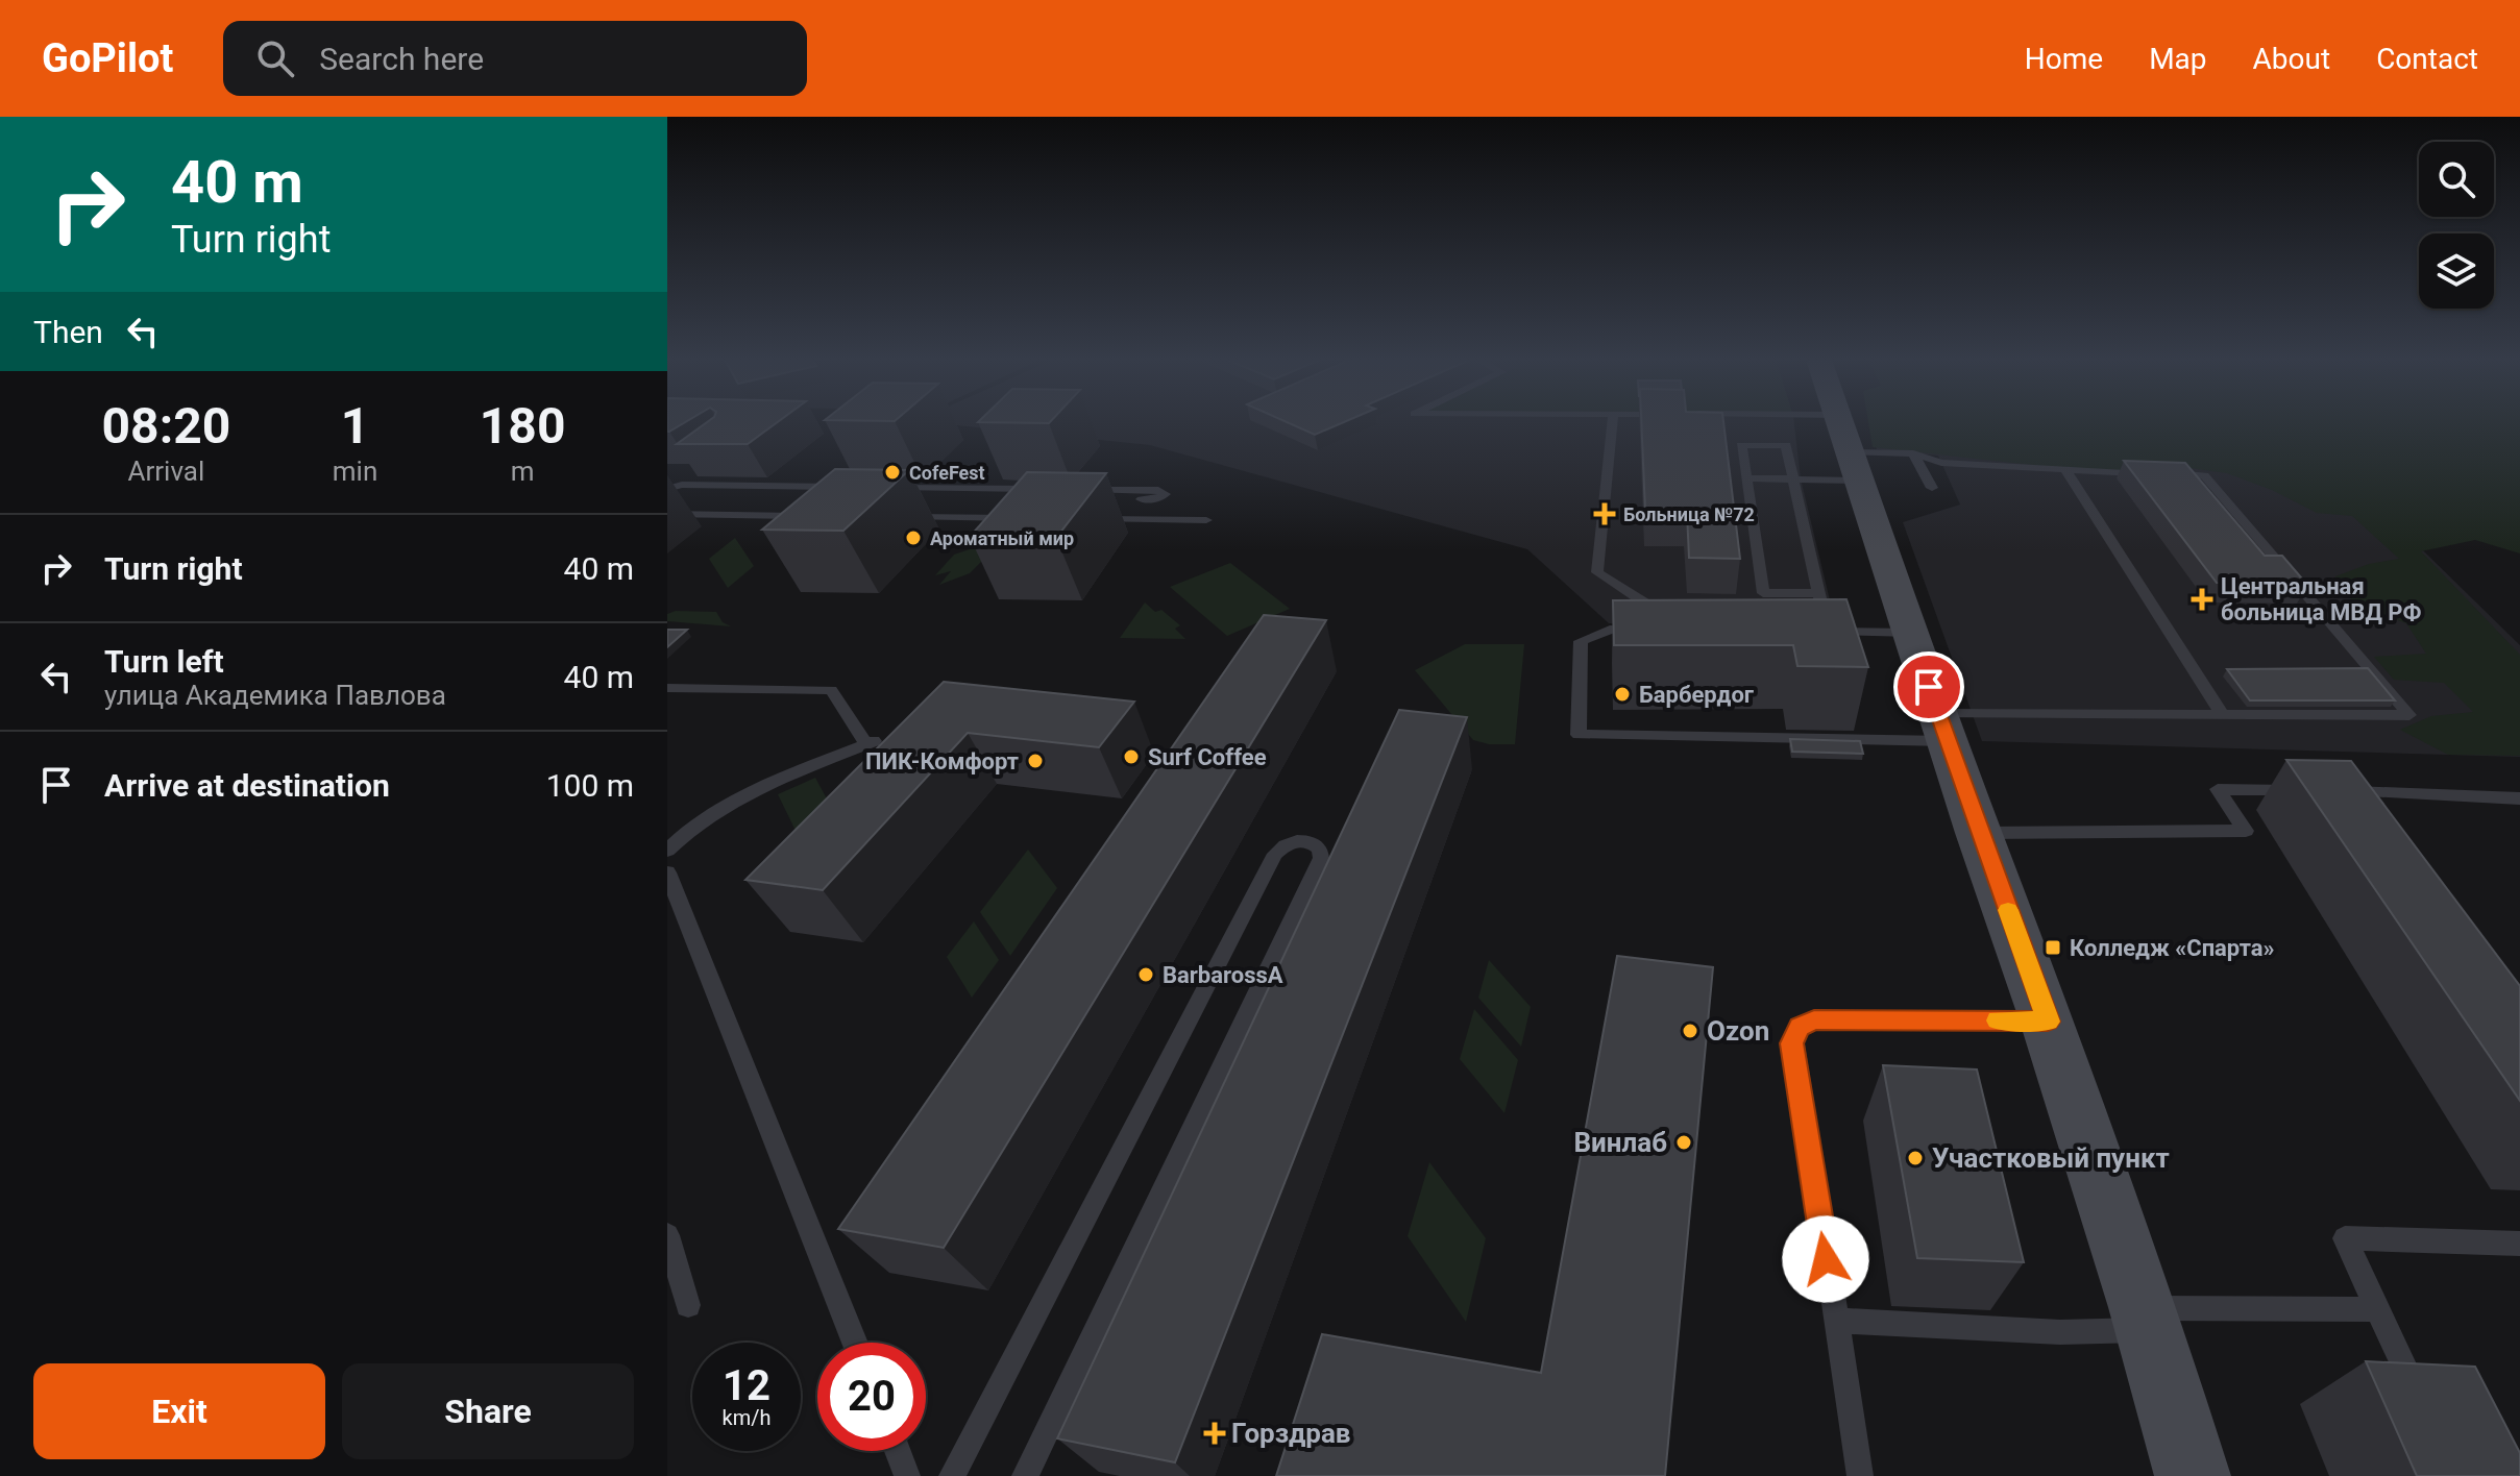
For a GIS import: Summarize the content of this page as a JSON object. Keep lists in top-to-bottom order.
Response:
{
  "places": {
    "other": [
      "CofeFest",
      "Ароматный мир",
      "Барбердог",
      "Surf Coffee",
      "ПИК-Комфорт",
      "BarbarossA",
      "Ozon",
      "Винлаб",
      "Участковый пункт"
    ],
    "health": ["Больница №72", "Центральная больница МВД РФ", "Горздрав"],
    "transit": ["Колледж «Спарта»"]
  },
  "page": {
    "header": "GoPilot",
    "search": "Search here",
    "nav": [
      "Home",
      "Map",
      "About",
      "Contact"
    ],
    "turn": ["40 m", "Turn right"],
    "then": "Then",
    "eta": [
      "08:20",
      "Arrival",
      "1",
      "min",
      "180",
      "m"
    ],
    "list": [
      {
        "name": "Turn right",
        "value": "40 m"
      },
      {
        "name": "Turn left",
        "note": "улица Академика Павлова",
        "value": "40 m"
      },
      {
        "name": "Arrive at destination",
        "value": "100 m"
      }
    ],
    "speed": "12 km/h",
    "limit": "20",
    "buttons": ["Exit", "Share"]
  }
}
